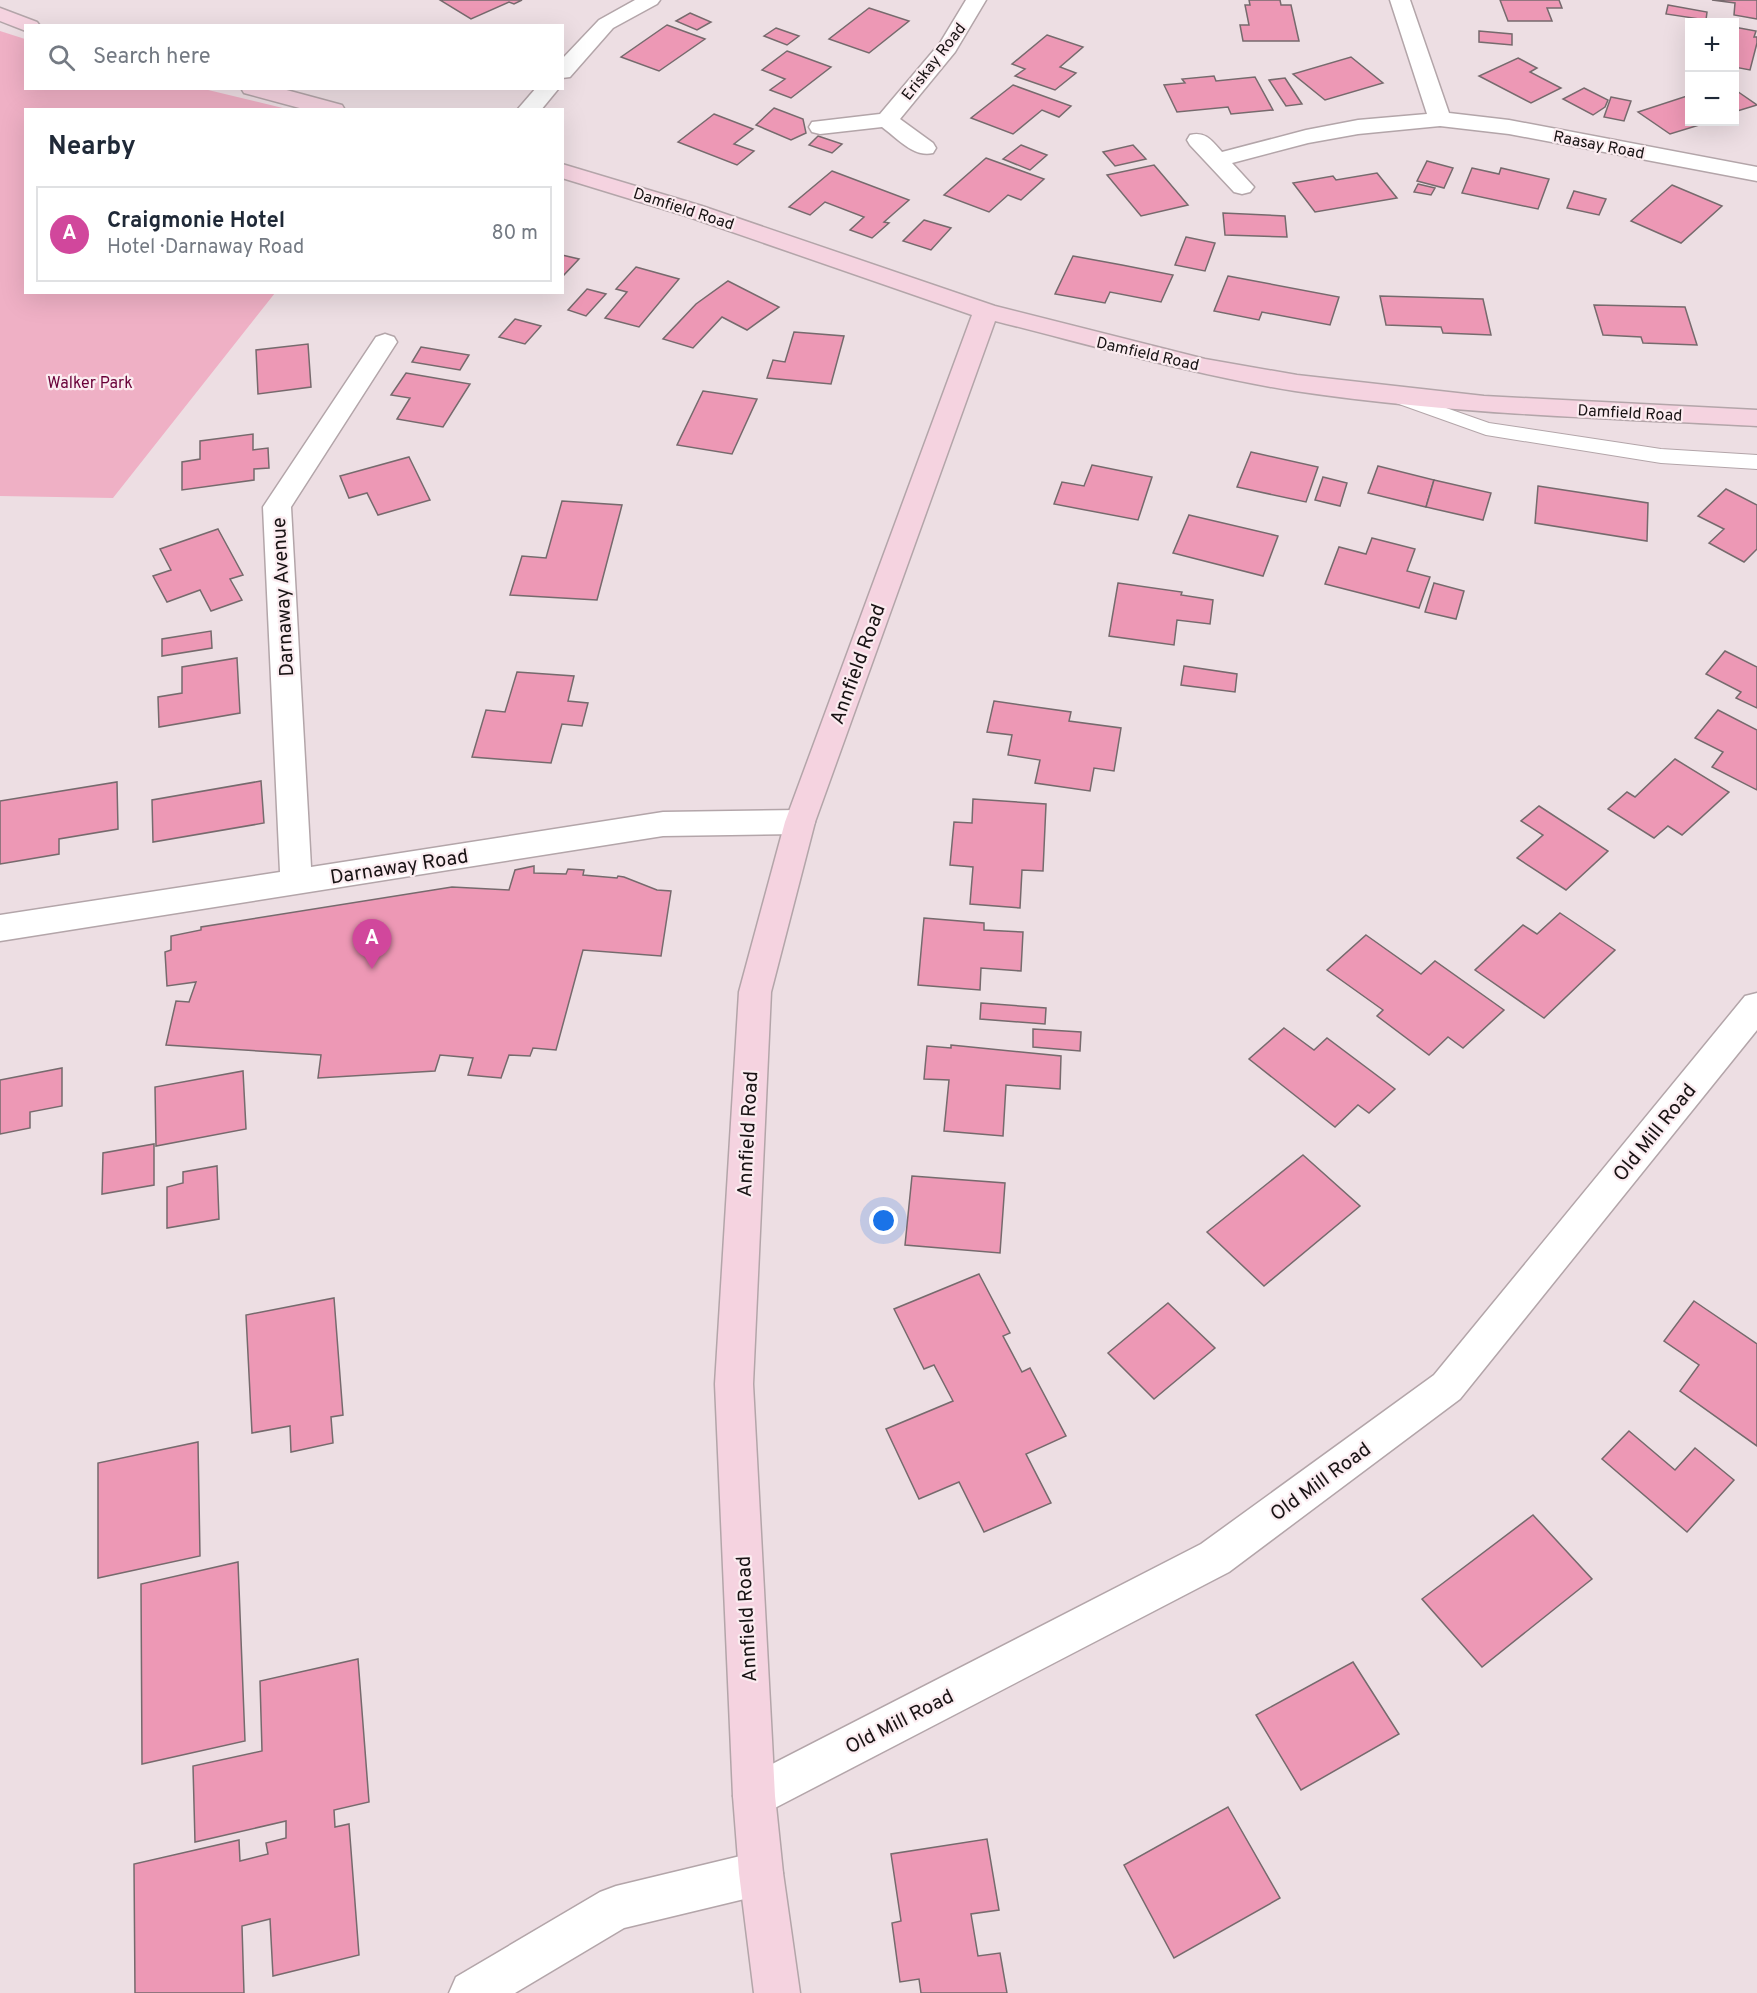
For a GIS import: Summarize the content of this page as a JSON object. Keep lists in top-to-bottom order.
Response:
{
  "streets": {
    "main road": ["Damfield Road", "Annfield Road"],
    "street": [
      "Eriskay Road",
      "Raasay Road",
      "Darnaway Avenue",
      "Darnaway Road",
      "Old Mill Road"
    ]
  },
  "crossings": [
    ["Damfield Road", "Annfield Road"],
    ["Darnaway Avenue", "Darnaway Road"],
    ["Annfield Road", "Darnaway Road"],
    ["Annfield Road", "Old Mill Road"]
  ],
  "parks": ["Walker Park"],
  "page": {
    "map_buttons": ["+", "−"],
    "search": "Search here",
    "heading": "Nearby",
    "list": [
      {
        "mark": "A",
        "name": "Craigmonie Hotel",
        "note": "Hotel · Darnaway Road",
        "value": "80 m"
      }
    ],
    "pins": "A"
  }
}
